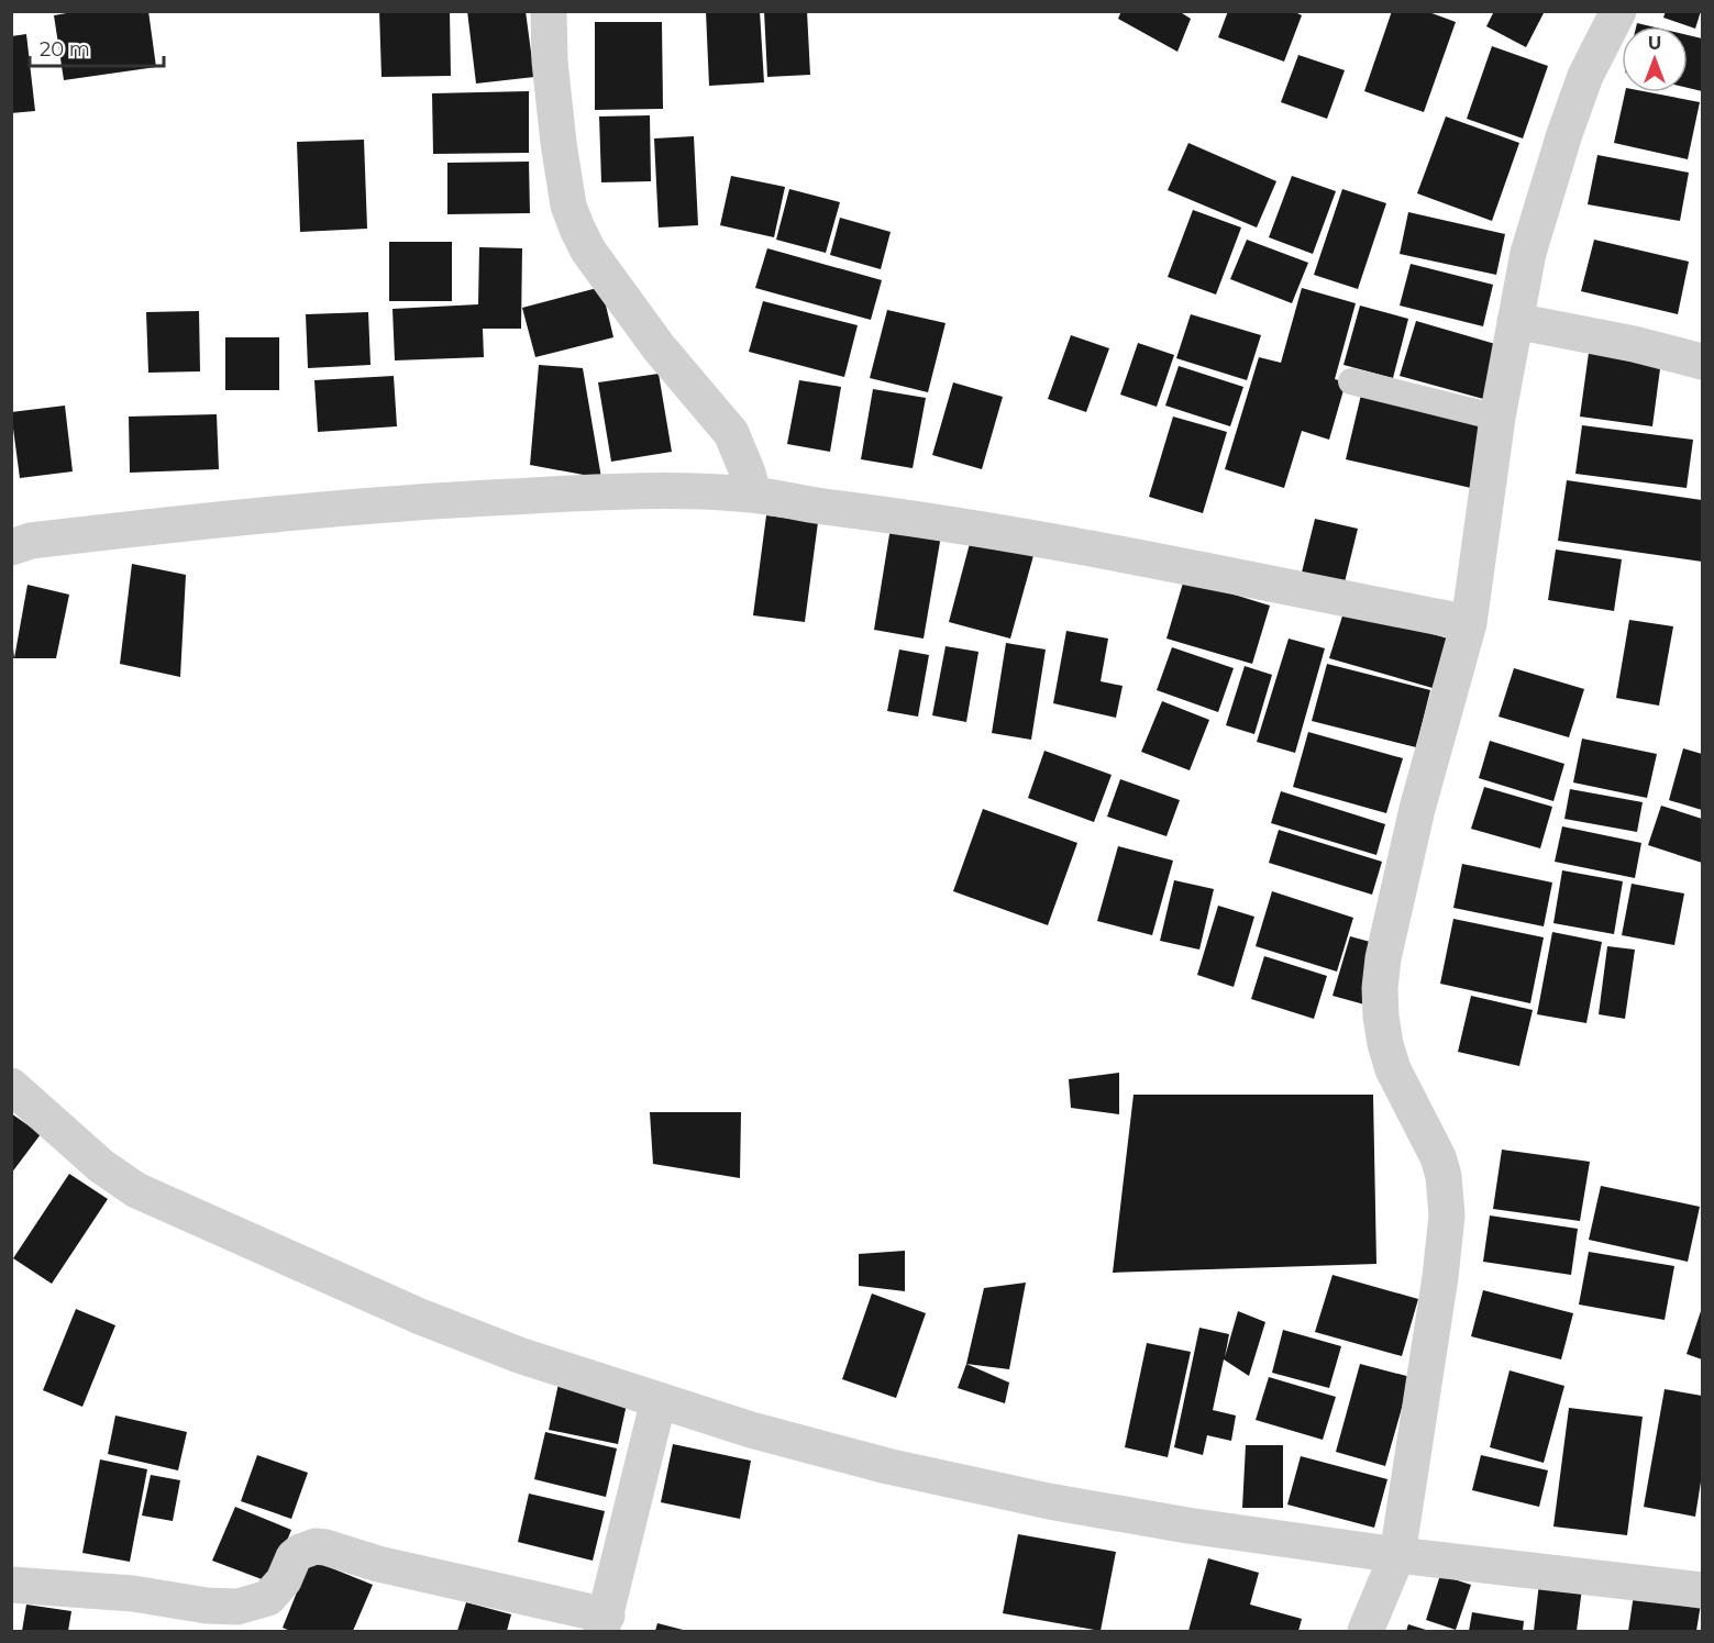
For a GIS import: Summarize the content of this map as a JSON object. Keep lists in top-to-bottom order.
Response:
{
  "scale_bar": "20 m",
  "north": "top"
}
